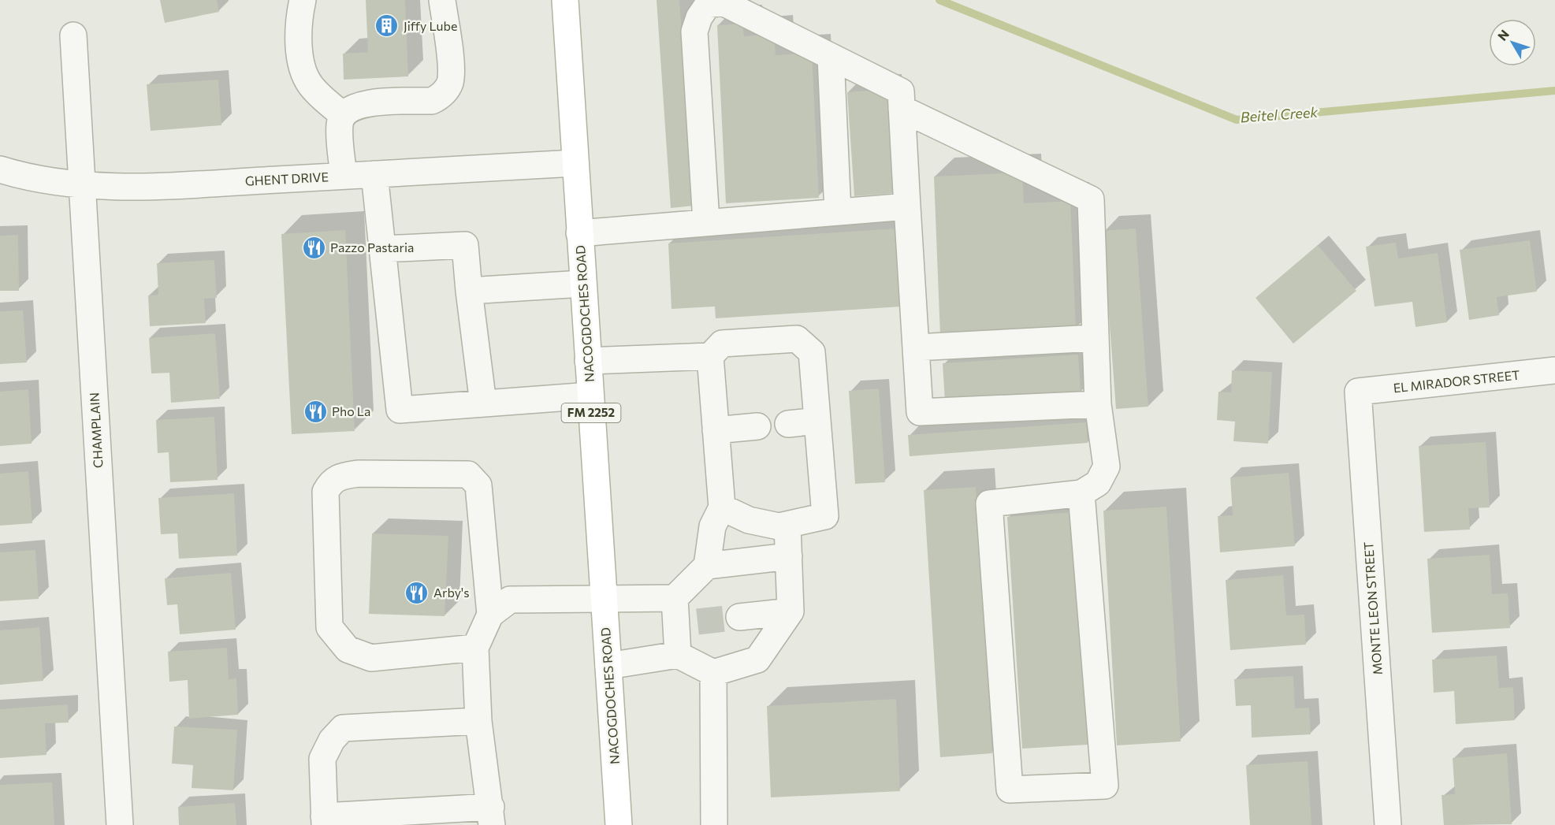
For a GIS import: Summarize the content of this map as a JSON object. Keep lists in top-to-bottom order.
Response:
{
  "streets": {
    "main road": ["NACOGDOCHES ROAD", "FM 2252"],
    "street": [
      "GHENT DRIVE",
      "EL MIRADOR STREET",
      "CHAMPLAIN",
      "MONTE LEON STREET"
    ]
  },
  "crossings": [
    ["GHENT DRIVE", "NACOGDOCHES ROAD"],
    ["GHENT DRIVE", "CHAMPLAIN"],
    ["EL MIRADOR STREET", "MONTE LEON STREET"]
  ],
  "water": ["Beitel Creek"],
  "places": {
    "building": ["Jiffy Lube"],
    "restaurant": ["Pazzo Pastaria", "Pho La", "Arby's"]
  },
  "north": "top left"
}
